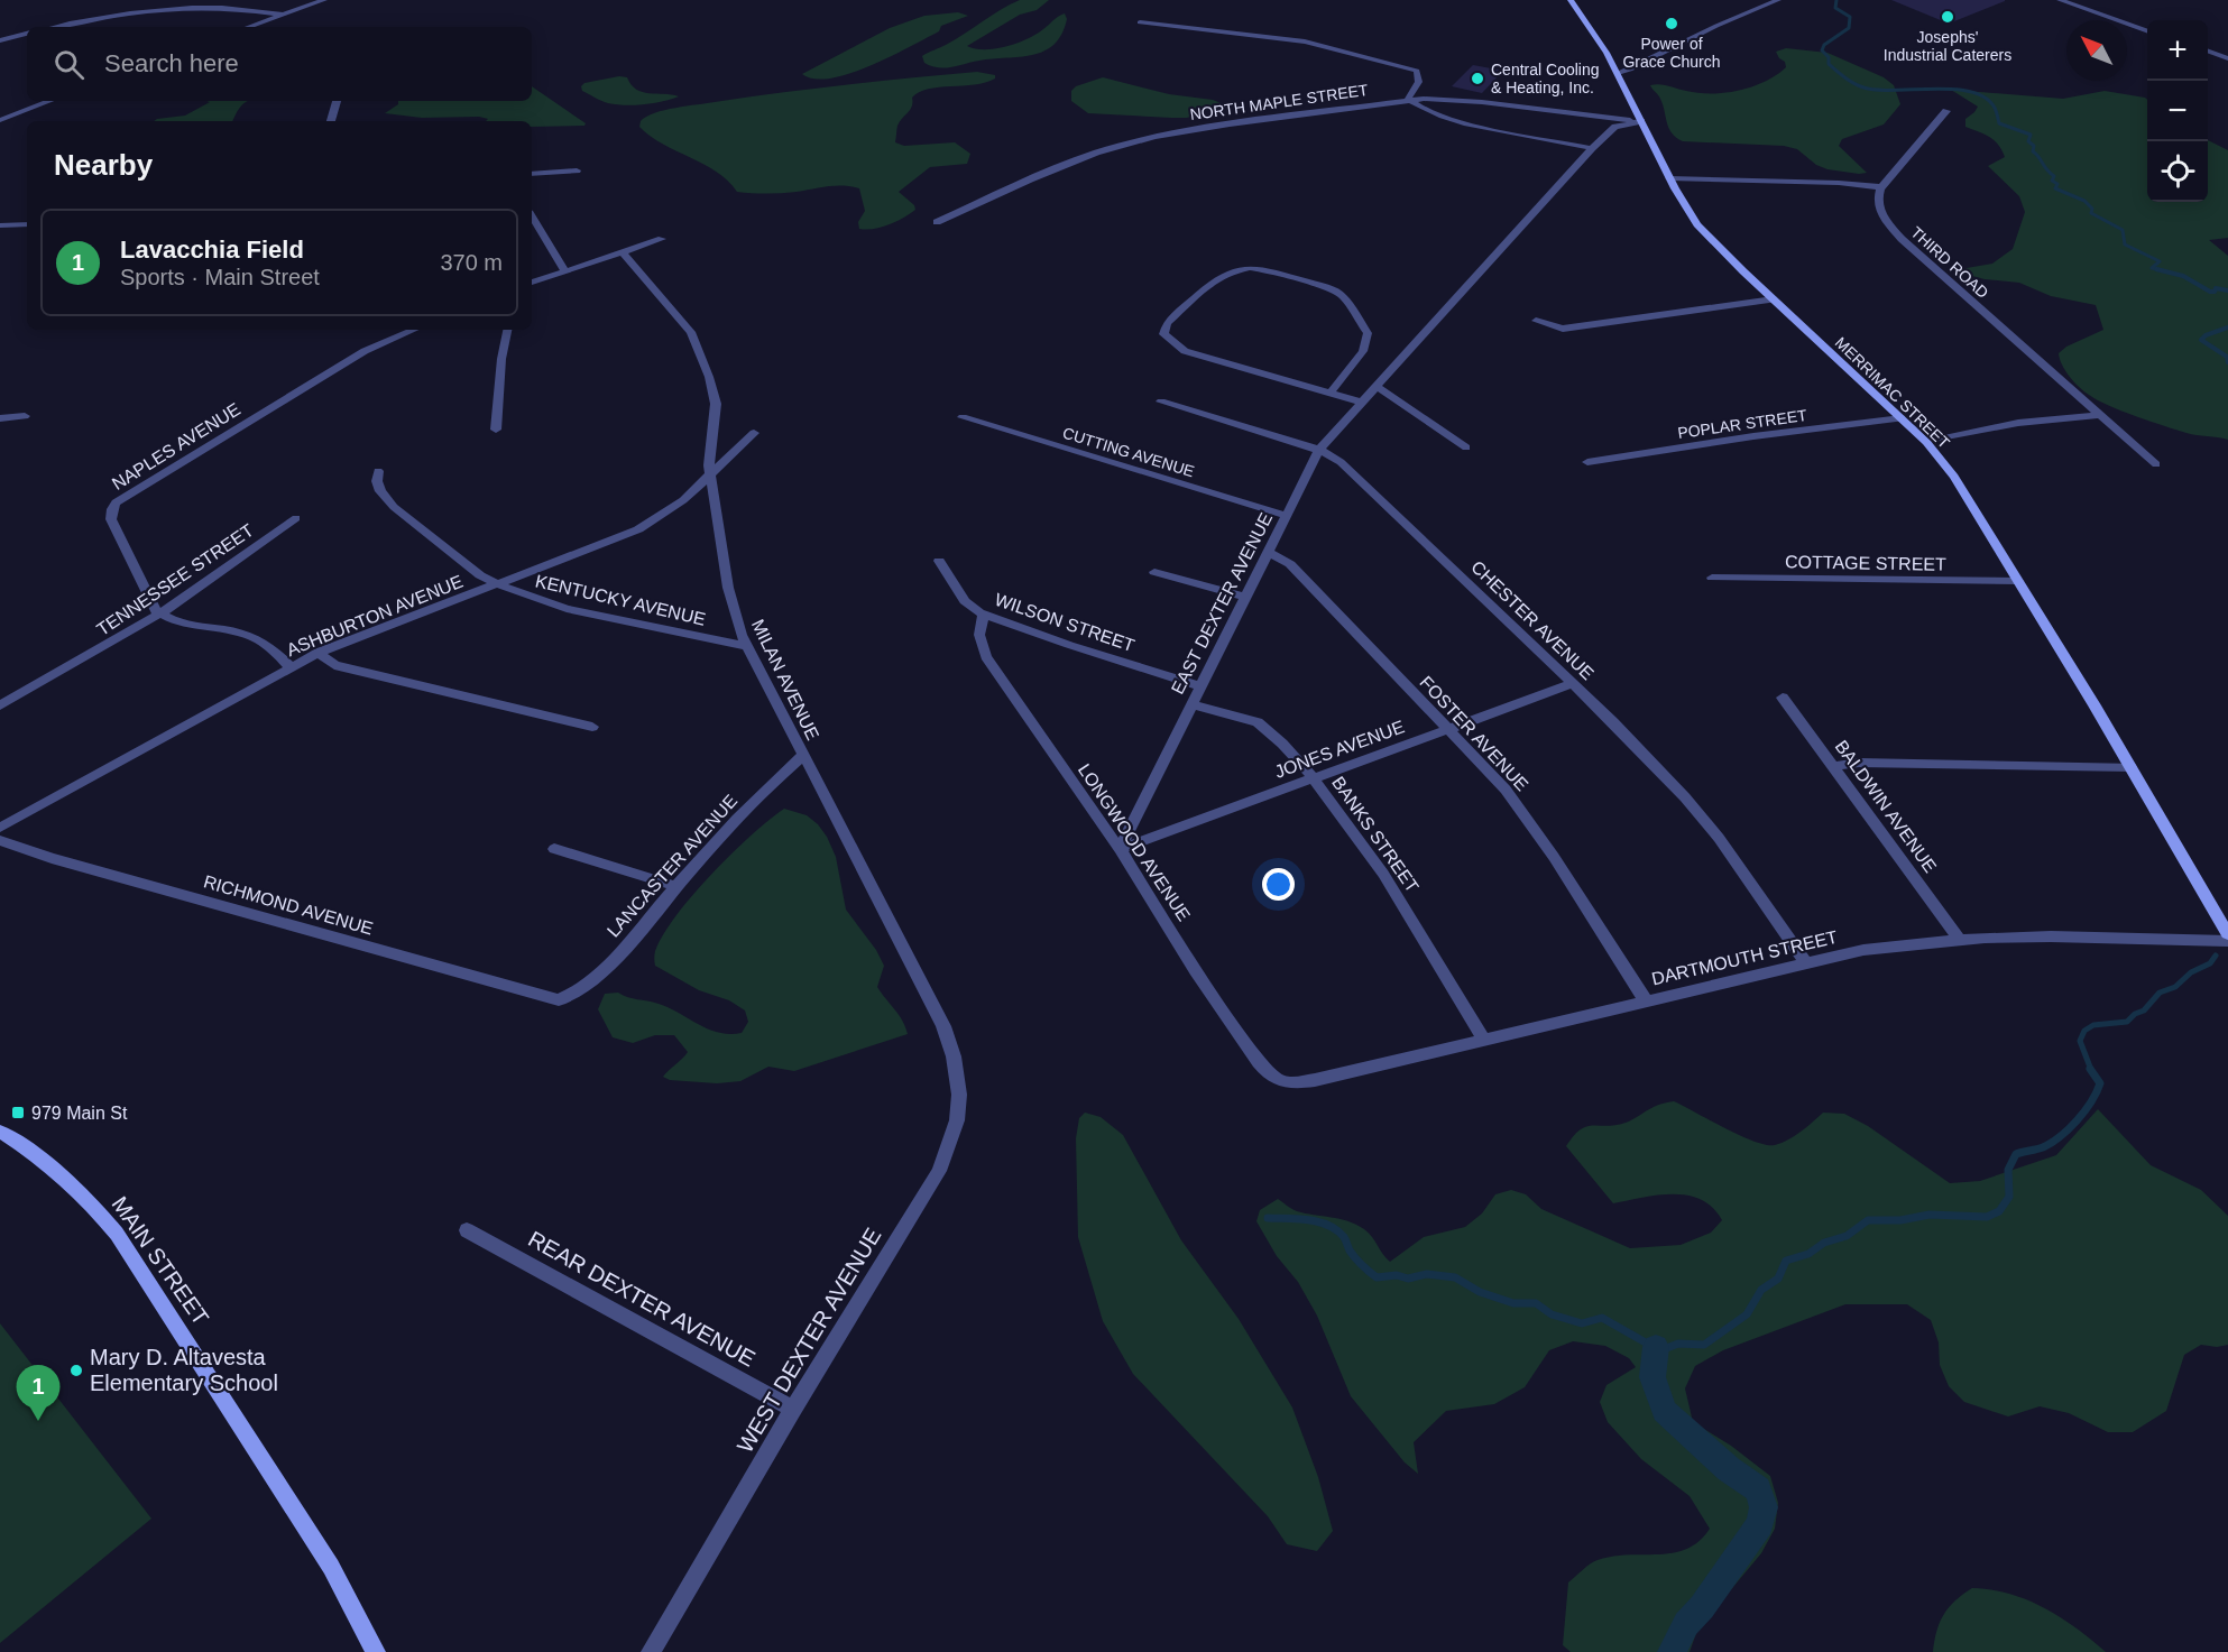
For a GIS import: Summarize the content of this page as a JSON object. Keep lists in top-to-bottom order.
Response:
{
  "streets": {
    "main road": ["MERRIMAC STREET", "MAIN STREET"],
    "street": [
      "NORTH MAPLE STREET",
      "THIRD ROAD",
      "POPLAR STREET",
      "NAPLES AVENUE",
      "CUTTING AVENUE",
      "COTTAGE STREET",
      "TENNESSEE STREET",
      "KENTUCKY AVENUE",
      "EAST DEXTER AVENUE",
      "ASHBURTON AVENUE",
      "CHESTER AVENUE",
      "WILSON STREET",
      "MILAN AVENUE",
      "FOSTER AVENUE",
      "JONES AVENUE",
      "BALDWIN AVENUE",
      "BANKS STREET",
      "LONGWOOD AVENUE",
      "LANCASTER AVENUE",
      "RICHMOND AVENUE",
      "DARTMOUTH STREET",
      "REAR DEXTER AVENUE",
      "WEST DEXTER AVENUE"
    ]
  },
  "crossings": [
    ["NORTH MAPLE STREET", "MERRIMAC STREET"],
    ["MERRIMAC STREET", "POPLAR STREET"],
    ["MERRIMAC STREET", "COTTAGE STREET"],
    ["NAPLES AVENUE", "TENNESSEE STREET"],
    ["CUTTING AVENUE", "EAST DEXTER AVENUE"],
    ["KENTUCKY AVENUE", "ASHBURTON AVENUE"],
    ["KENTUCKY AVENUE", "MILAN AVENUE"],
    ["EAST DEXTER AVENUE", "CHESTER AVENUE"],
    ["EAST DEXTER AVENUE", "WILSON STREET"],
    ["EAST DEXTER AVENUE", "FOSTER AVENUE"],
    ["EAST DEXTER AVENUE", "JONES AVENUE"],
    ["EAST DEXTER AVENUE", "BANKS STREET"],
    ["EAST DEXTER AVENUE", "LONGWOOD AVENUE"],
    ["ASHBURTON AVENUE", "MILAN AVENUE"],
    ["CHESTER AVENUE", "JONES AVENUE"],
    ["CHESTER AVENUE", "DARTMOUTH STREET"],
    ["WILSON STREET", "LONGWOOD AVENUE"],
    ["MILAN AVENUE", "LANCASTER AVENUE"],
    ["MILAN AVENUE", "WEST DEXTER AVENUE"],
    ["FOSTER AVENUE", "JONES AVENUE"],
    ["FOSTER AVENUE", "DARTMOUTH STREET"],
    ["JONES AVENUE", "BANKS STREET"],
    ["JONES AVENUE", "LONGWOOD AVENUE"],
    ["BALDWIN AVENUE", "DARTMOUTH STREET"],
    ["BANKS STREET", "DARTMOUTH STREET"],
    ["LONGWOOD AVENUE", "DARTMOUTH STREET"],
    ["LANCASTER AVENUE", "RICHMOND AVENUE"],
    ["REAR DEXTER AVENUE", "WEST DEXTER AVENUE"]
  ],
  "places": {
    "other": [
      "Josephs' Industrial Caterers",
      "Power of Grace Church",
      "Central Cooling & Heating, Inc.",
      "Mary D. Altavesta Elementary School"
    ],
    "transit": ["979 Main St"]
  },
  "north": "top left",
  "page": {
    "map_buttons": ["+", "−"],
    "search": "Search here",
    "heading": "Nearby",
    "list": [
      {
        "mark": "1",
        "name": "Lavacchia Field",
        "note": "Sports · Main Street",
        "value": "370 m"
      }
    ],
    "pins": "1"
  }
}
